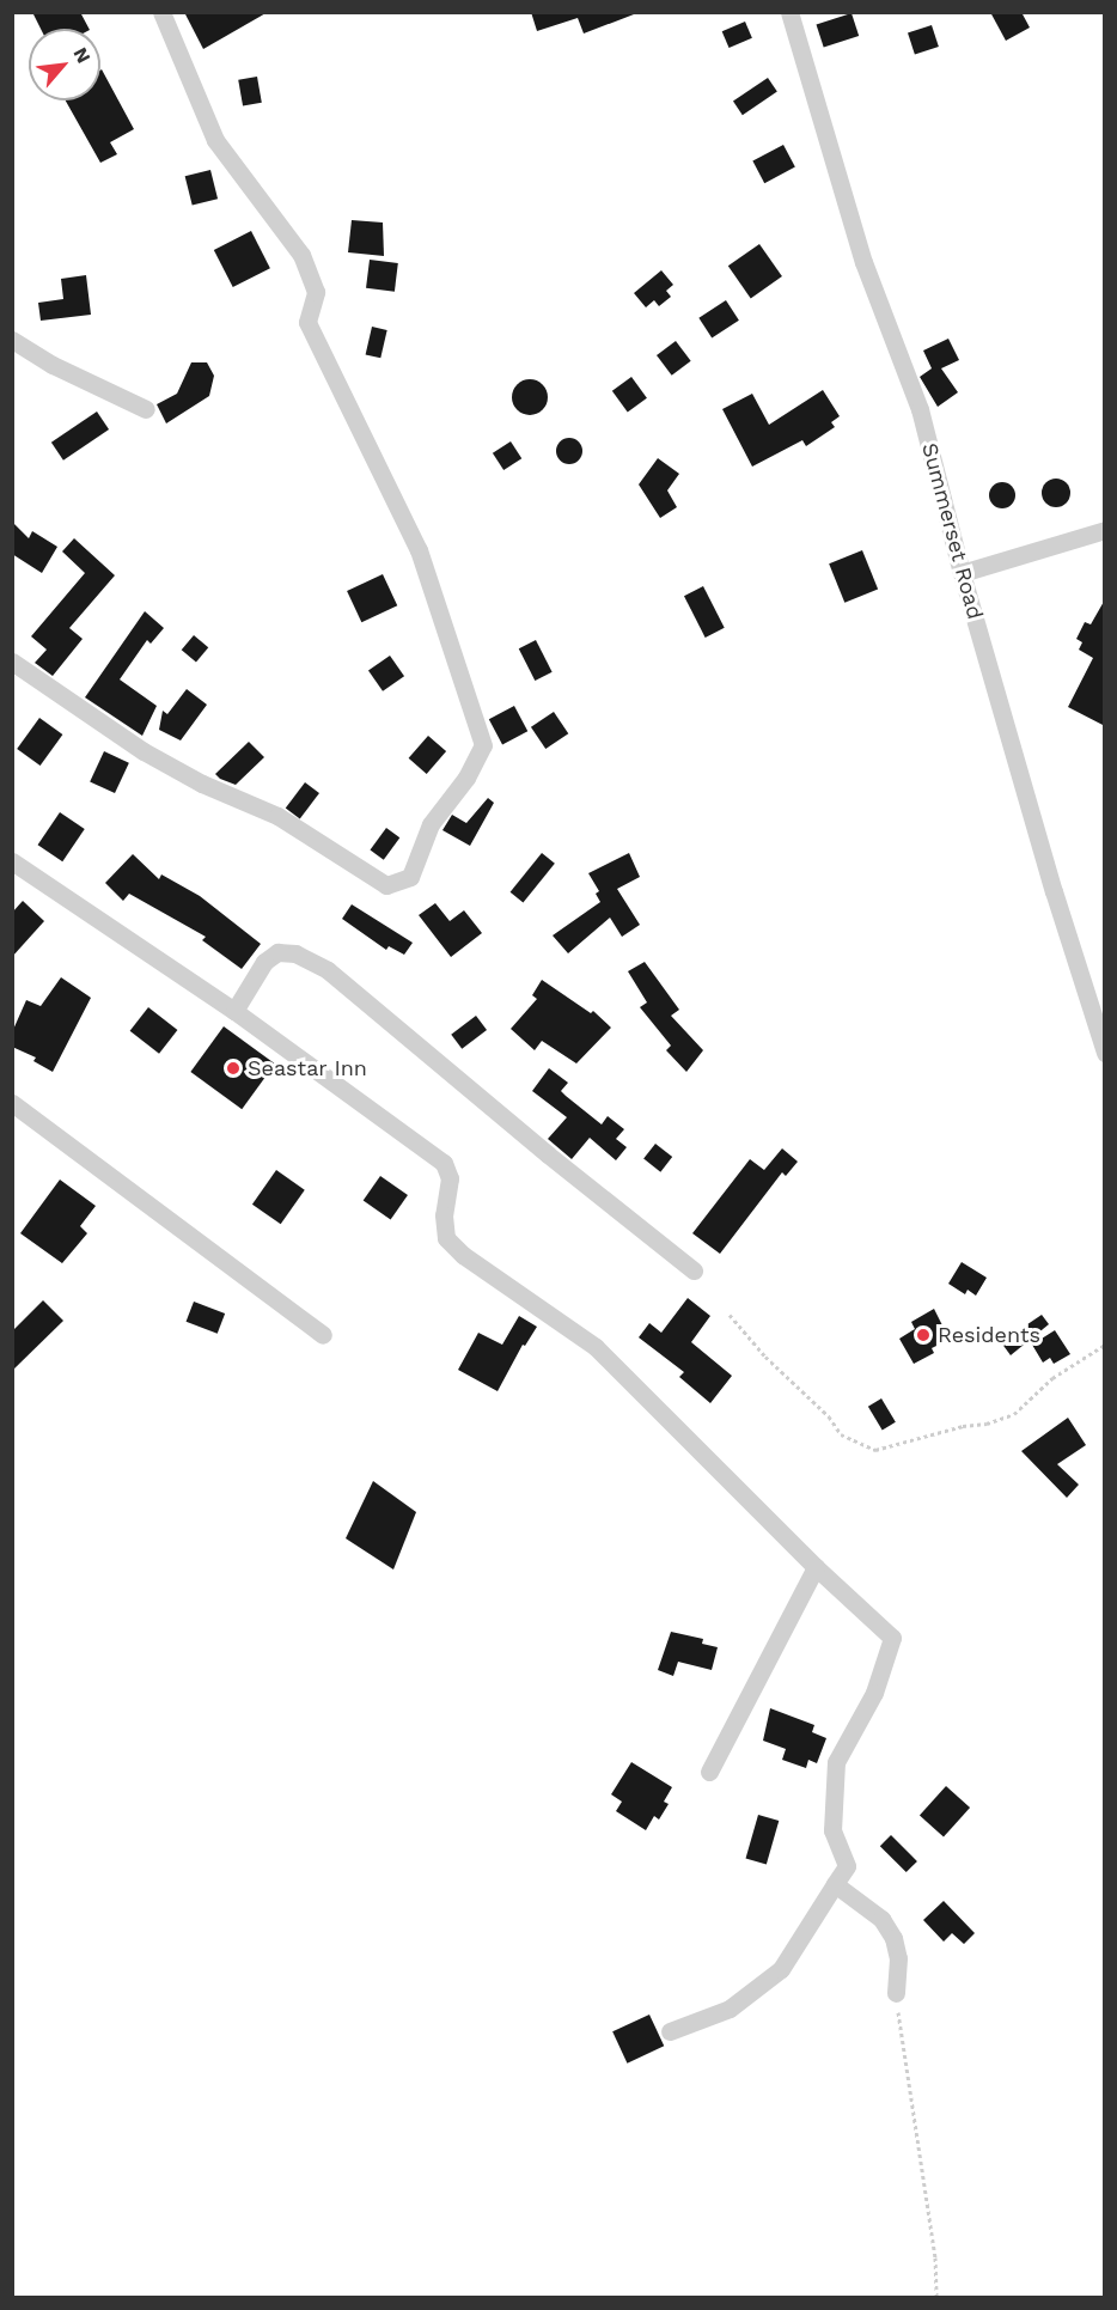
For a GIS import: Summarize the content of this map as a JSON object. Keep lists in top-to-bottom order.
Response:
{
  "streets": {
    "street": ["Summerset Road"]
  },
  "places": ["Seastar Inn", "Residents"],
  "north": "top right"
}
